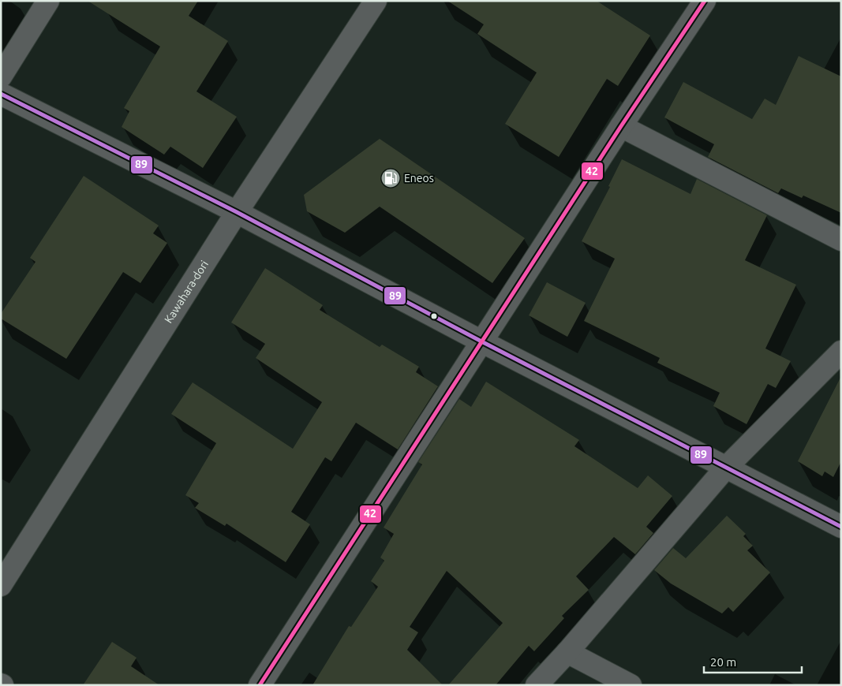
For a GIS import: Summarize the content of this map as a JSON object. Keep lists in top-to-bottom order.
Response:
{
  "streets": {
    "street": ["Kawahara-dori"]
  },
  "places": {
    "fuel station": ["Eneos"]
  },
  "lines": ["transit line 42", "transit line 89"],
  "scale_bar": "20 m"
}
